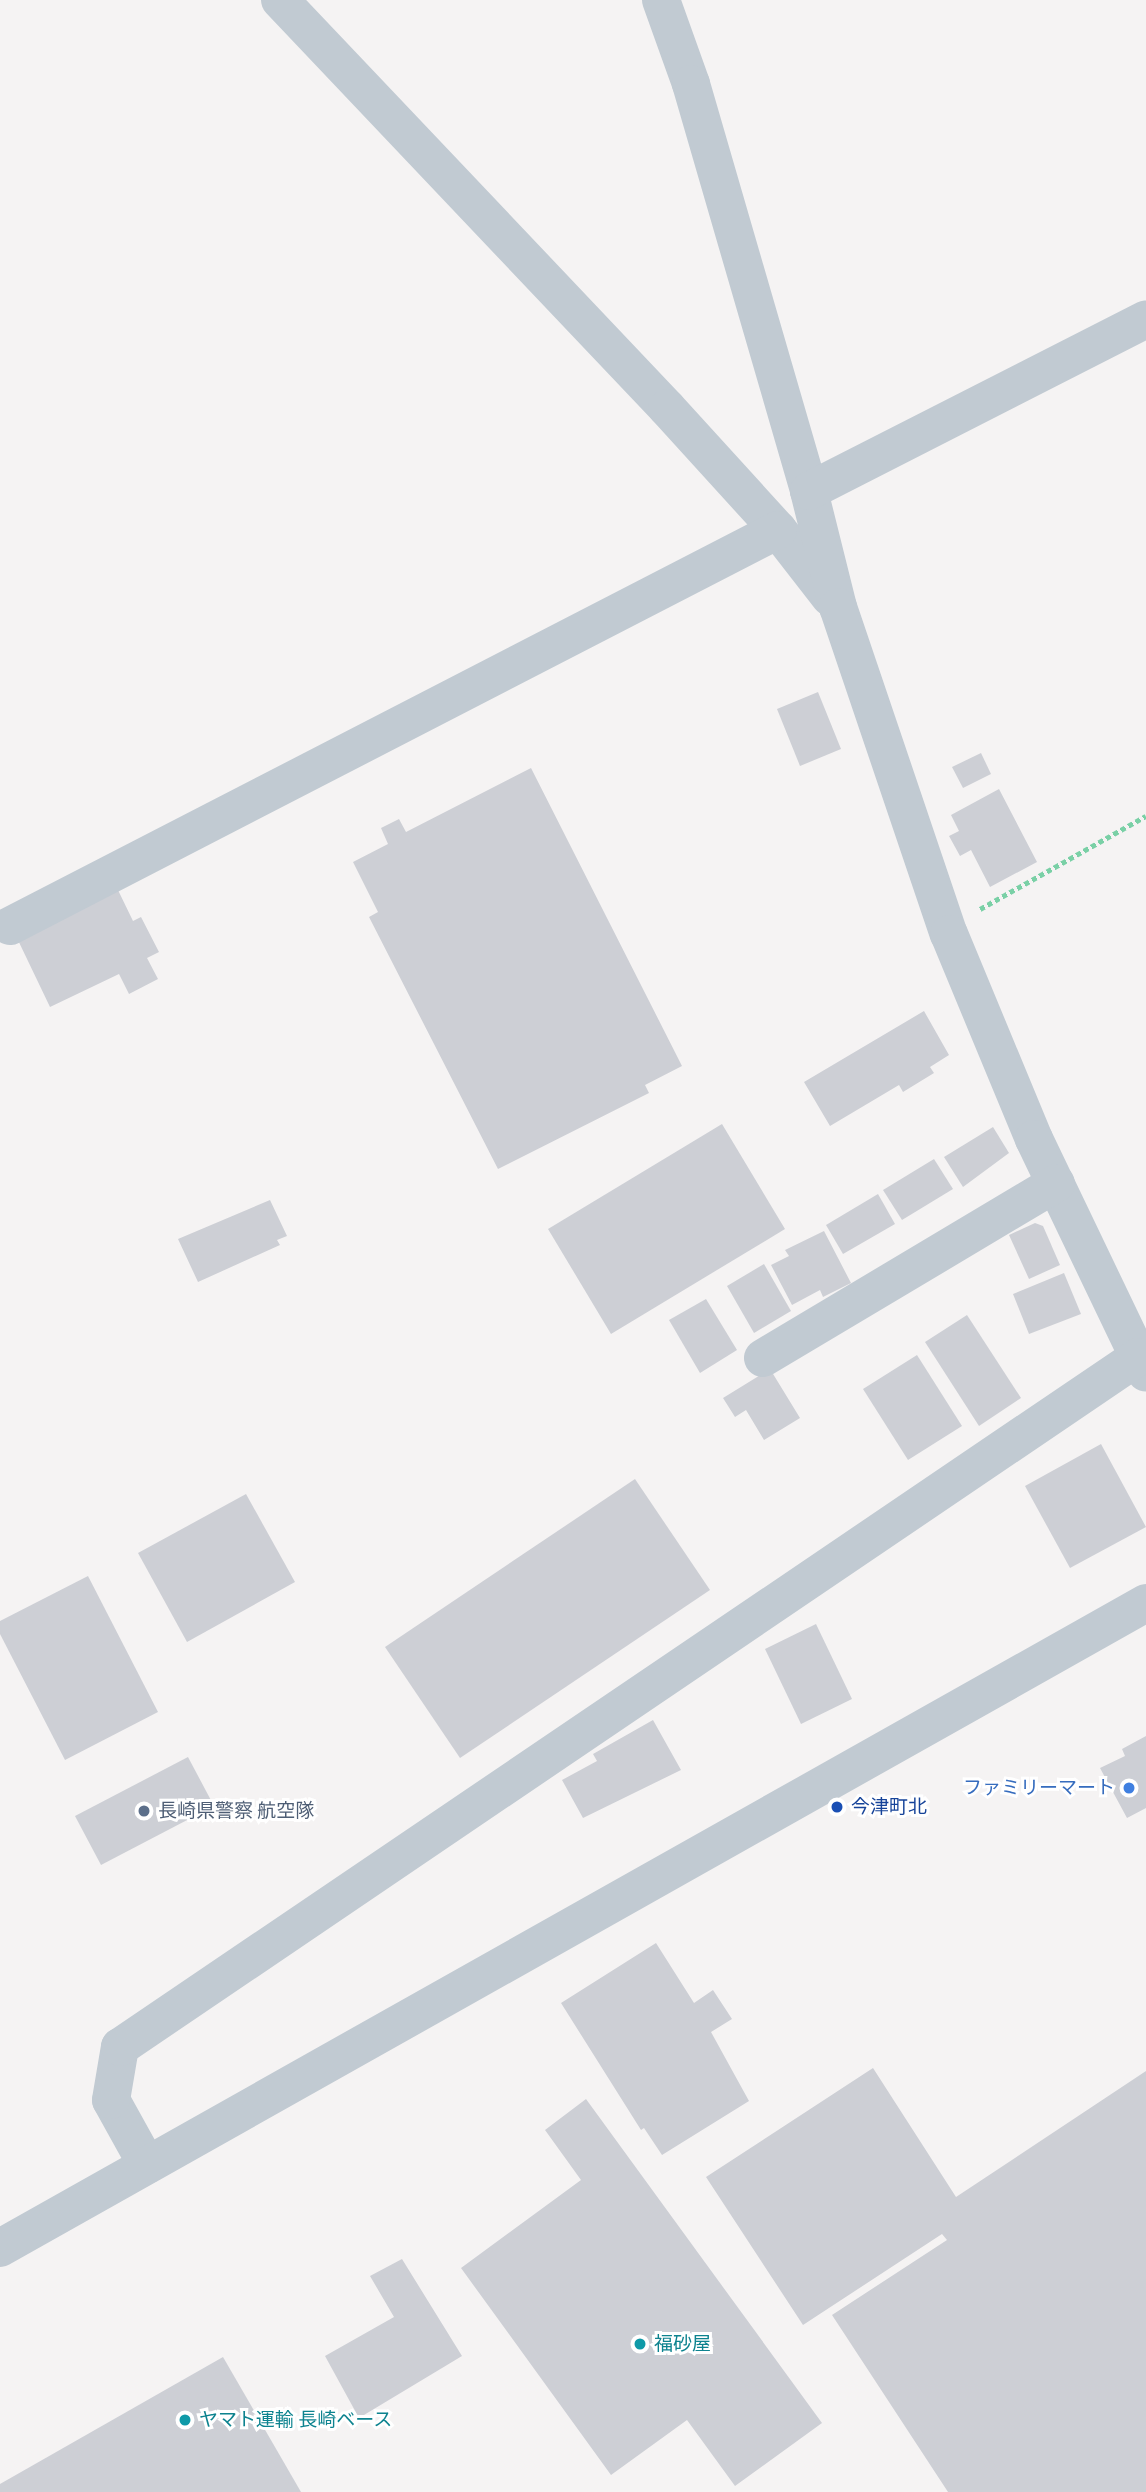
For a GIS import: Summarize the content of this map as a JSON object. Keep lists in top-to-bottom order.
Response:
{
  "places": [
    "ファミリーマート",
    "今津町北",
    "長崎県警察 航空隊",
    "福砂屋",
    "ヤマト運輸 長崎ベース"
  ]
}
